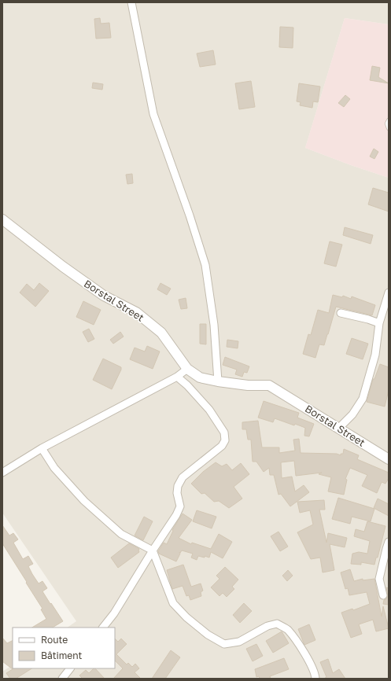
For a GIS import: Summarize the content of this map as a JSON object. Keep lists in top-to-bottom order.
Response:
{
  "streets": {
    "street": ["Borstal Street"]
  },
  "legend": ["Route", "Bâtiment"]
}
